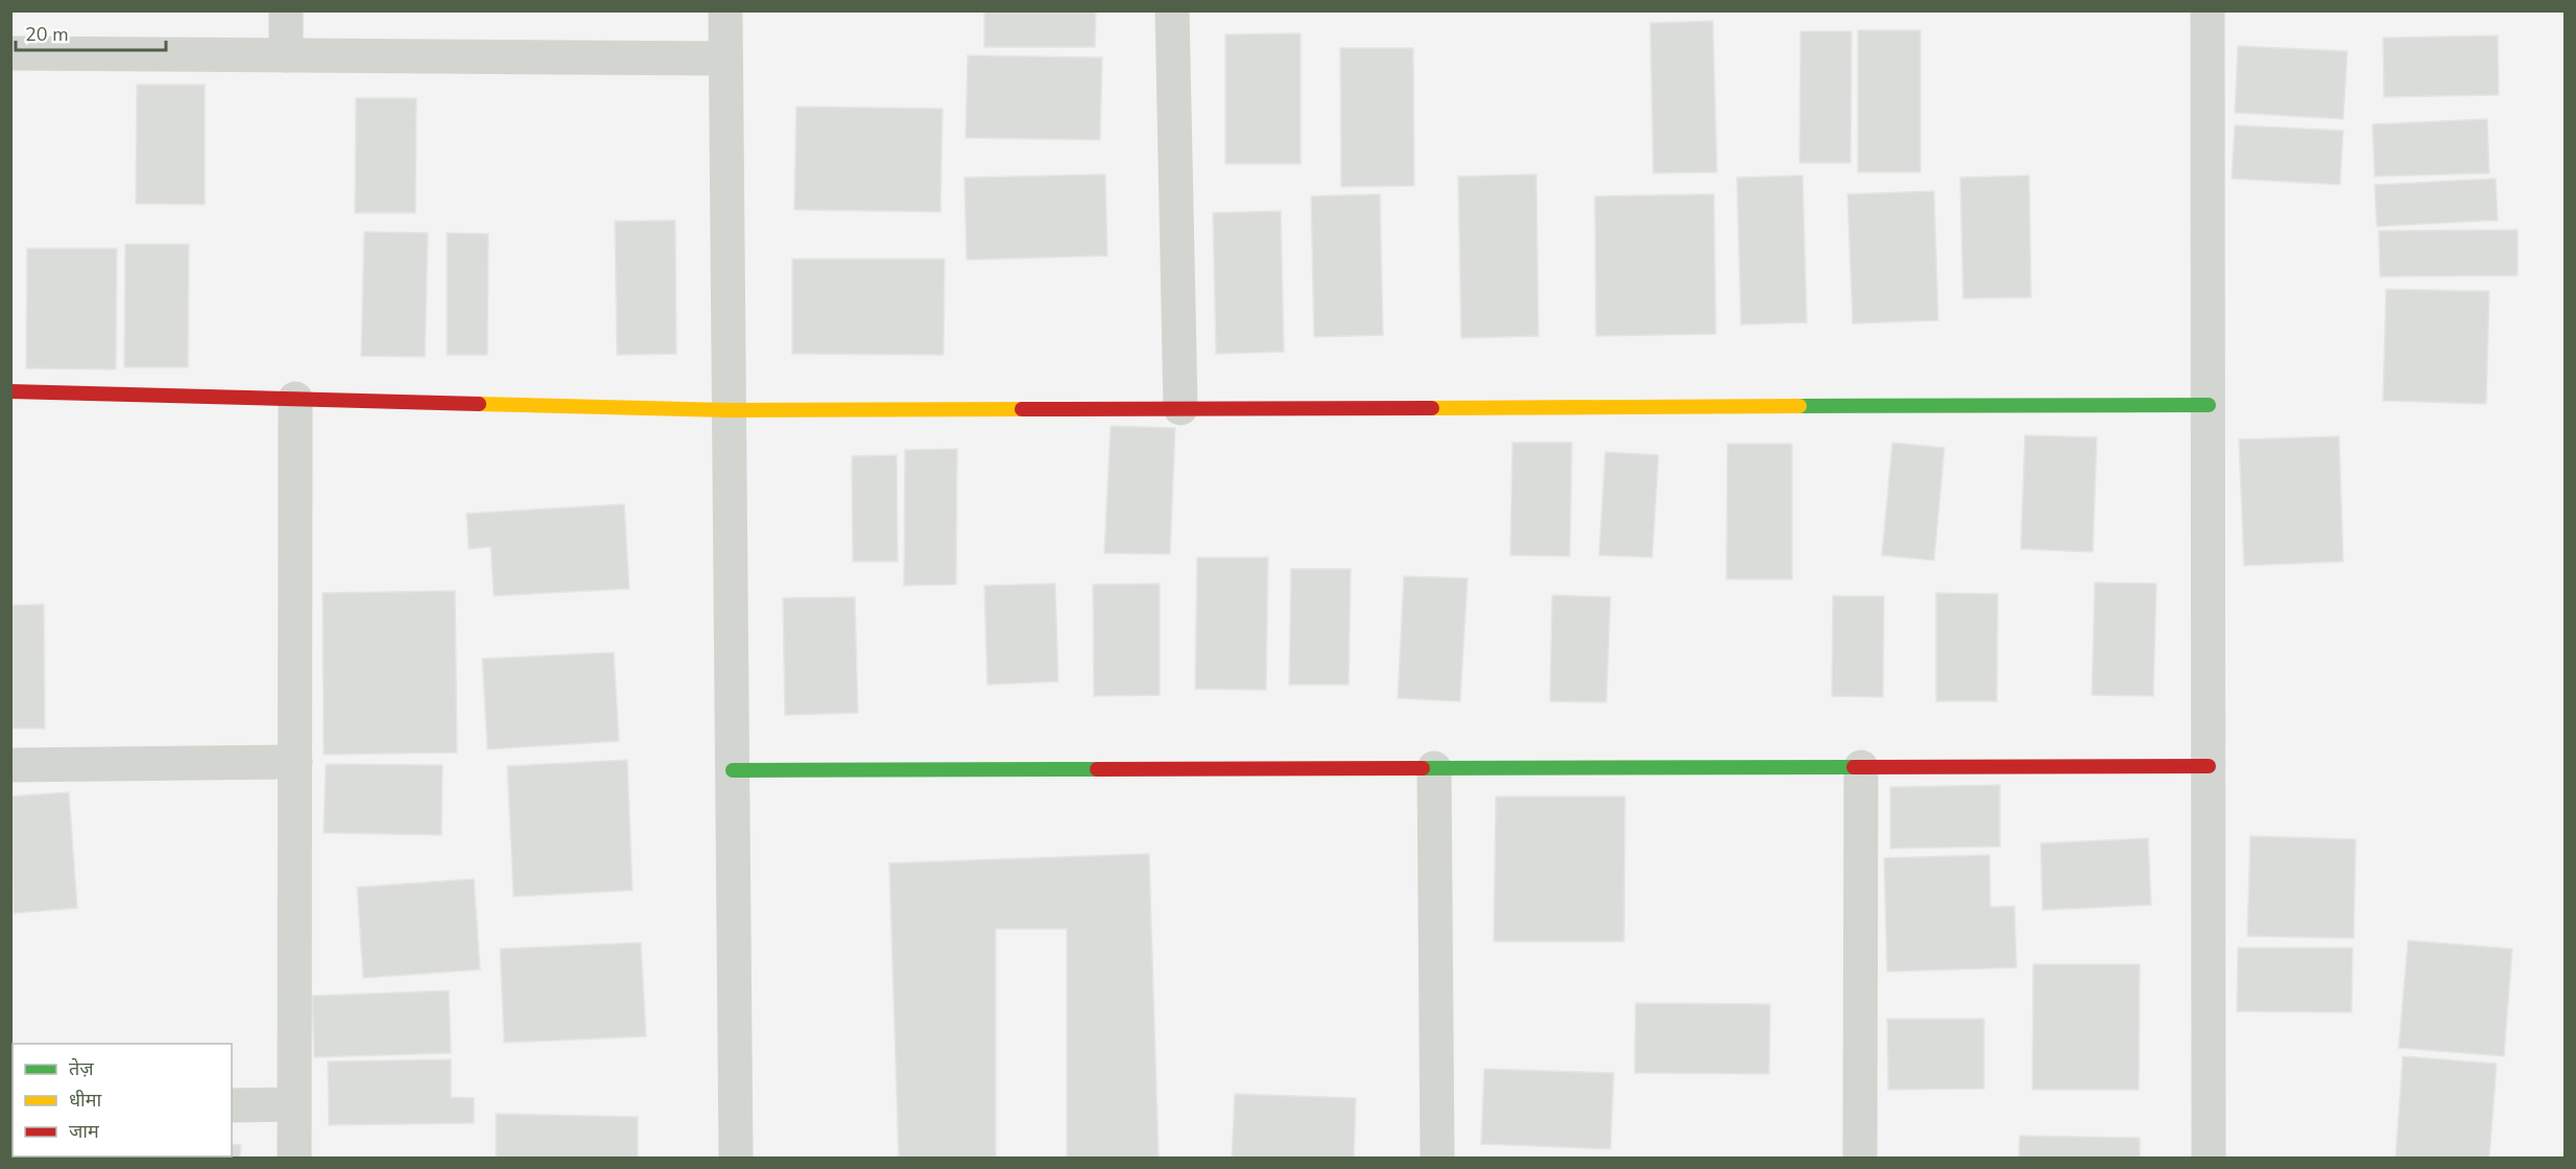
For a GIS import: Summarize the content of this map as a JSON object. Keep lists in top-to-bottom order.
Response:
{
  "legend": ["तेज़", "धीमा", "जाम"],
  "scale_bar": "20 m"
}
